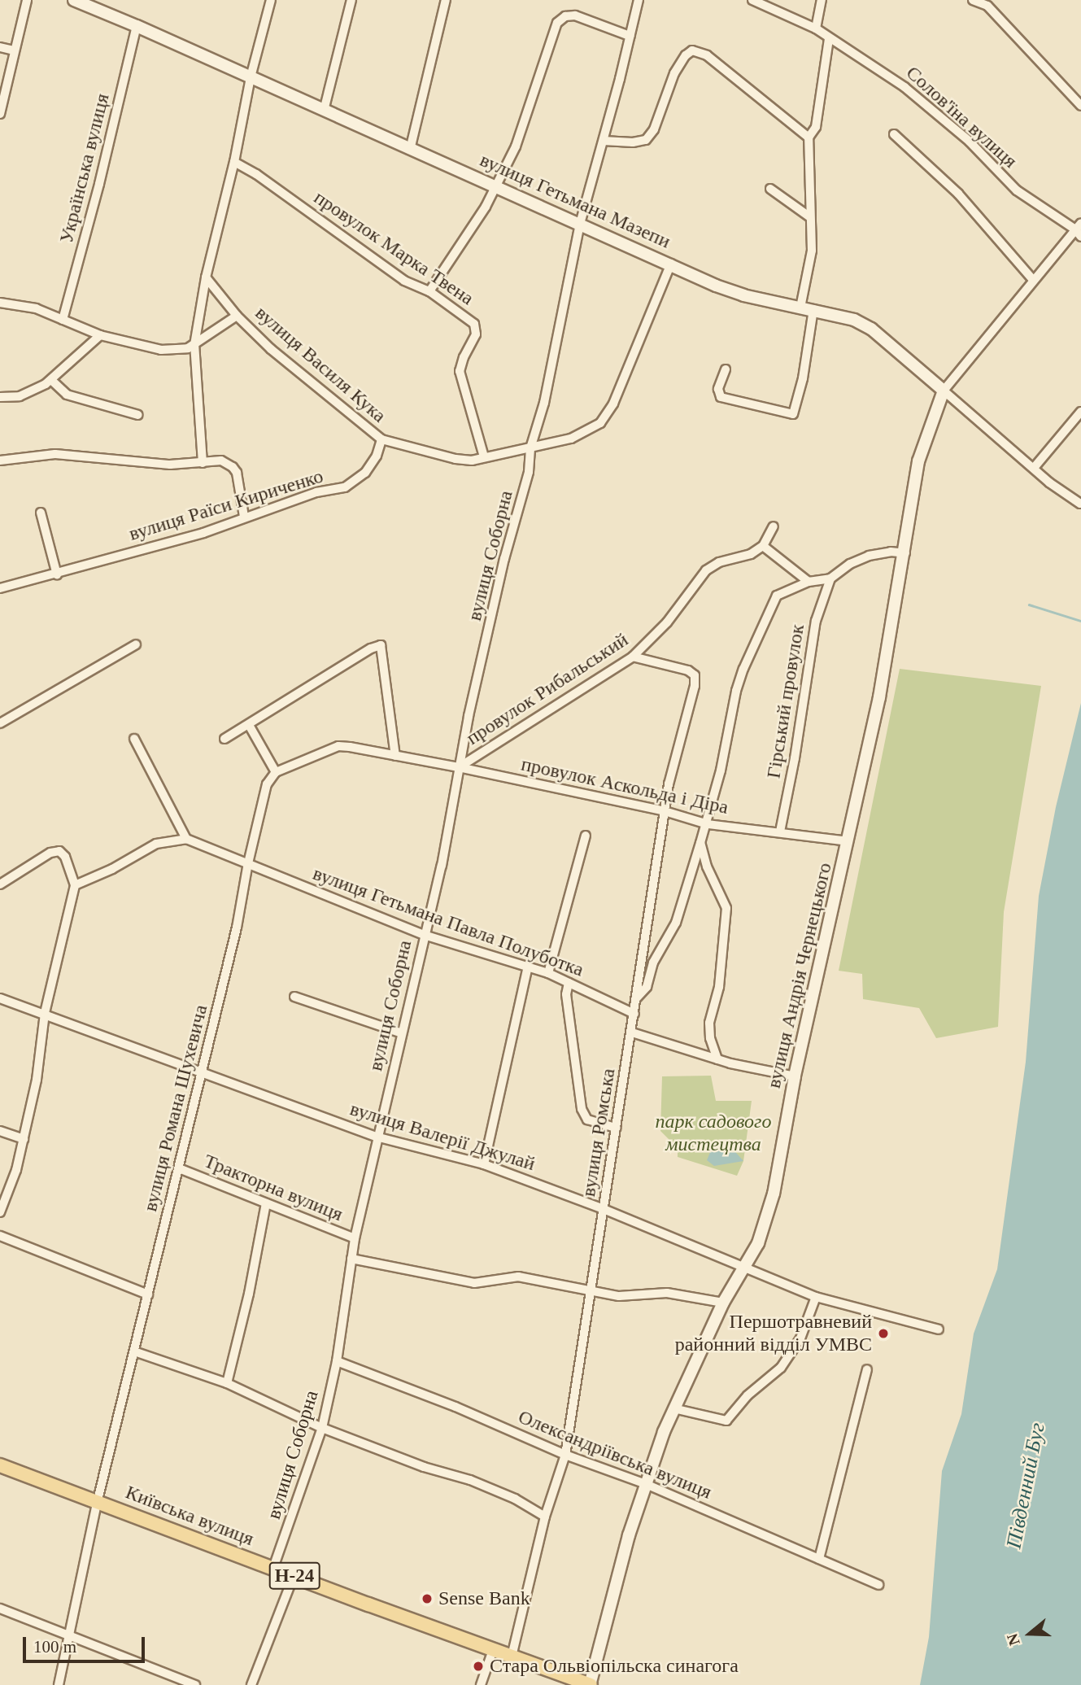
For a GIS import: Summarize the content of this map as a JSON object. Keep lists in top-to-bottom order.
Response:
{
  "streets": {
    "main road": ["Київська вулиця", "Н-24"],
    "street": [
      "Солов'їна вулиця",
      "Українська вулиця",
      "вулиця Гетьмана Мазепи",
      "провулок Марка Твена",
      "вулиця Василя Кука",
      "вулиця Раїси Кириченко",
      "вулиця Соборна",
      "провулок Рибальський",
      "Гірський провулок",
      "провулок Аскольда і Діра",
      "вулиця Гетьмана Павла Полуботка",
      "вулиця Андрія Чернецького",
      "вулиця Романа Шухевича",
      "вулиця Ромська",
      "вулиця Валерії Джулай",
      "Тракторна вулиця",
      "Олександріївська вулиця"
    ]
  },
  "crossings": [
    ["Солов'їна вулиця", "вулиця Андрія Чернецького"],
    ["Українська вулиця", "вулиця Гетьмана Мазепи"],
    ["вулиця Гетьмана Мазепи", "вулиця Василя Кука"],
    ["вулиця Гетьмана Мазепи", "вулиця Соборна"],
    ["вулиця Гетьмана Мазепи", "вулиця Андрія Чернецького"],
    ["провулок Марка Твена", "вулиця Василя Кука"],
    ["вулиця Василя Кука", "вулиця Раїси Кириченко"],
    ["вулиця Василя Кука", "вулиця Соборна"],
    ["вулиця Соборна", "провулок Рибальський"],
    ["вулиця Соборна", "провулок Аскольда і Діра"],
    ["вулиця Соборна", "вулиця Гетьмана Павла Полуботка"],
    ["вулиця Соборна", "вулиця Валерії Джулай"],
    ["вулиця Соборна", "Тракторна вулиця"],
    ["вулиця Соборна", "Олександріївська вулиця"],
    ["вулиця Соборна", "Київська вулиця"],
    ["провулок Рибальський", "провулок Аскольда і Діра"],
    ["провулок Рибальський", "вулиця Ромська"],
    ["Гірський провулок", "провулок Аскольда і Діра"],
    ["провулок Аскольда і Діра", "вулиця Андрія Чернецького"],
    ["провулок Аскольда і Діра", "вулиця Ромська"],
    ["вулиця Гетьмана Павла Полуботка", "вулиця Романа Шухевича"],
    ["вулиця Гетьмана Павла Полуботка", "вулиця Ромська"],
    ["вулиця Андрія Чернецького", "вулиця Валерії Джулай"],
    ["вулиця Андрія Чернецького", "Олександріївська вулиця"],
    ["вулиця Андрія Чернецького", "Київська вулиця"],
    ["вулиця Романа Шухевича", "вулиця Валерії Джулай"],
    ["вулиця Романа Шухевича", "Тракторна вулиця"],
    ["вулиця Романа Шухевича", "Київська вулиця"],
    ["вулиця Ромська", "вулиця Валерії Джулай"],
    ["вулиця Ромська", "Олександріївська вулиця"],
    ["вулиця Ромська", "Київська вулиця"]
  ],
  "water": ["Південний Буг"],
  "parks": ["парк садового мистецтва"],
  "places": ["Першотравневий районний відділ УМВС", "Sense Bank", "Стара Ольвіопільска синагога"],
  "scale_bar": "100 m",
  "north": "left"
}
